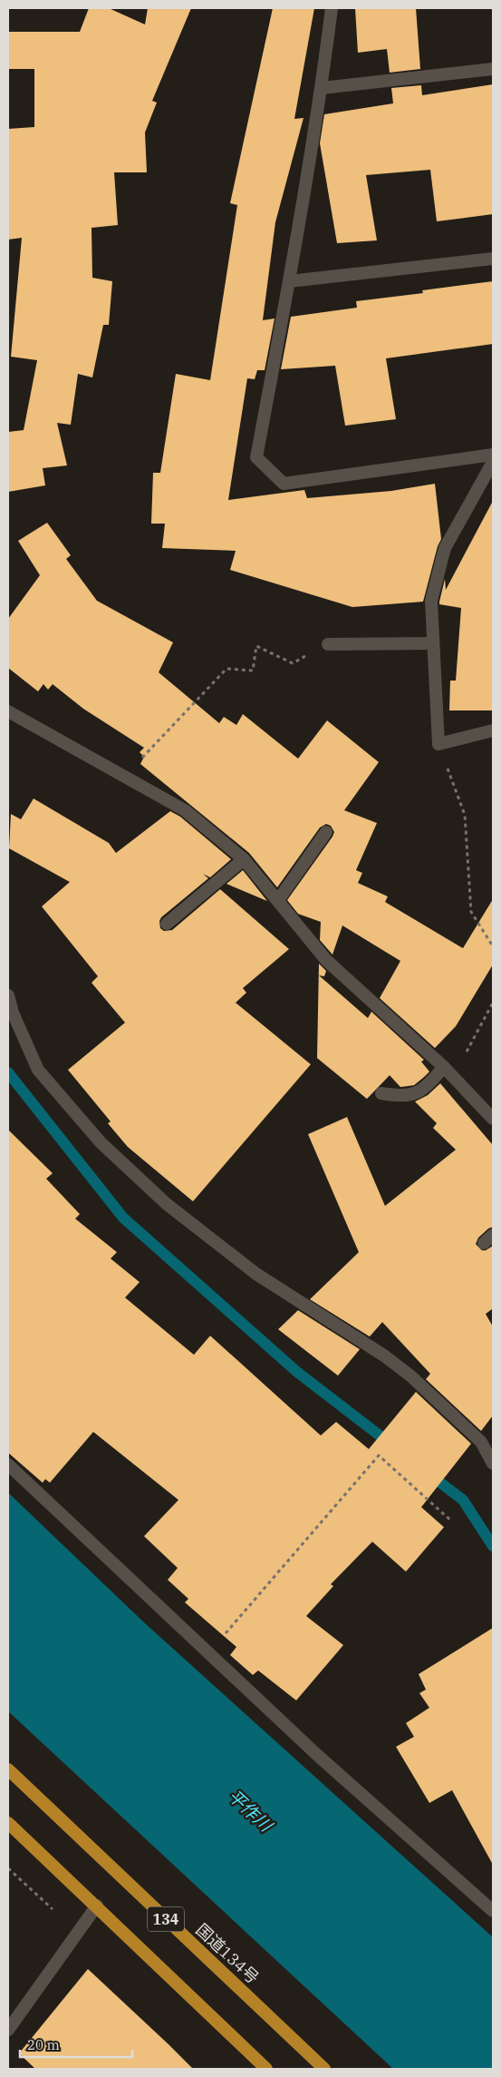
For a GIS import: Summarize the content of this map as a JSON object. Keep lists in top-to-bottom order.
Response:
{
  "streets": {
    "highway": ["134", "国道134号"]
  },
  "water": ["平作川"],
  "scale_bar": "20 m"
}
